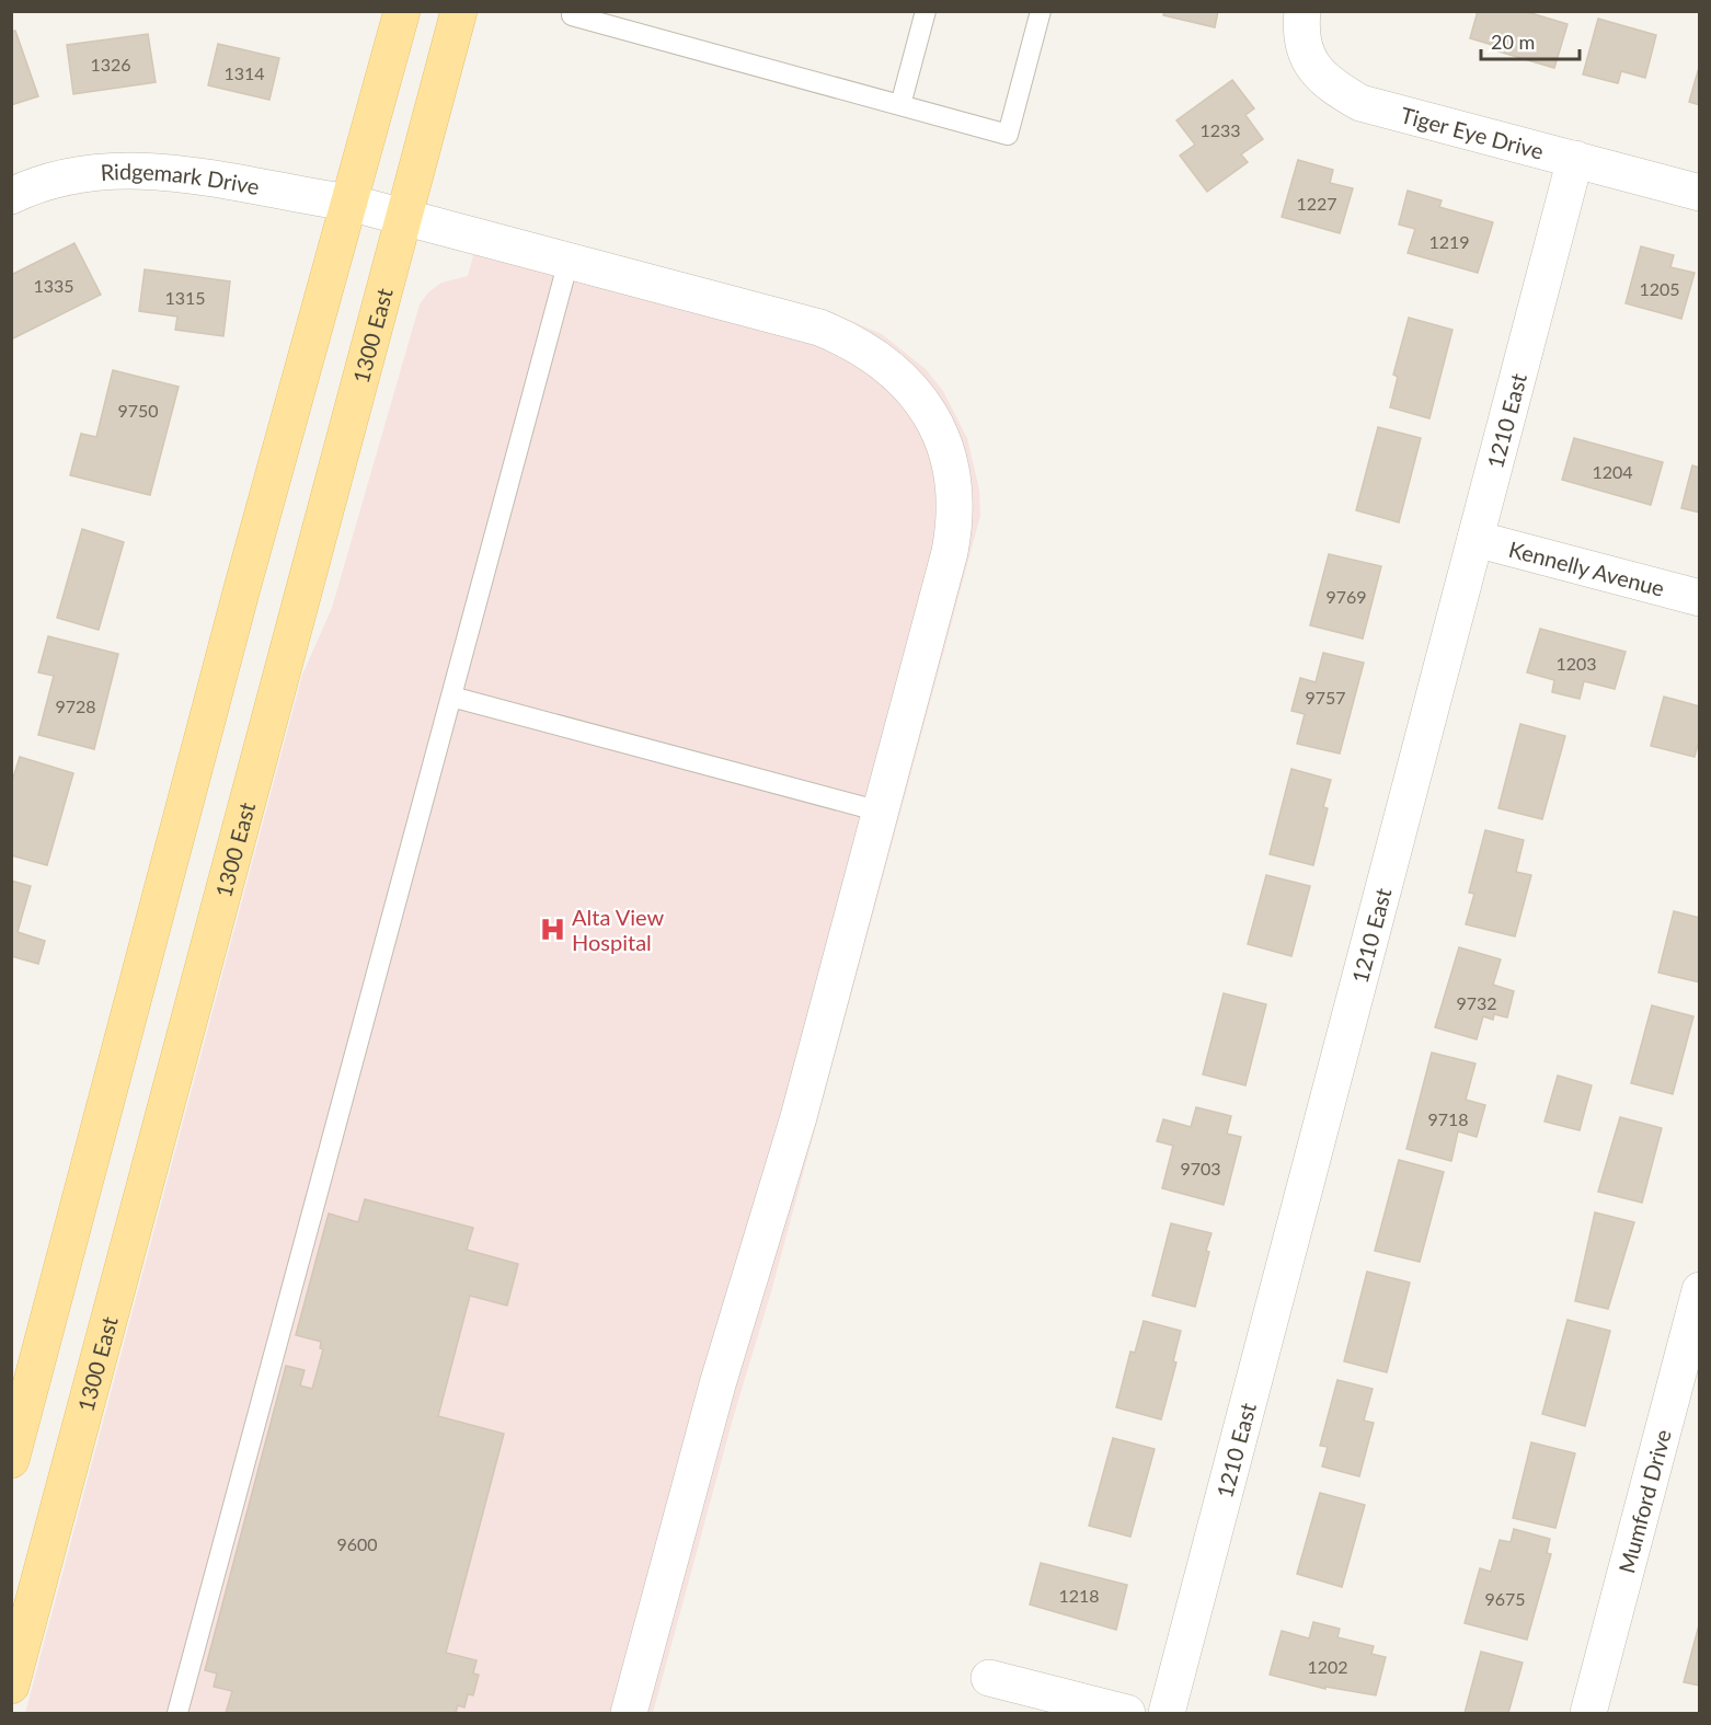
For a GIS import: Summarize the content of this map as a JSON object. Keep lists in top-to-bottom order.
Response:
{
  "streets": {
    "main road": ["1300 East"],
    "street": [
      "Tiger Eye Drive",
      "Ridgemark Drive",
      "1210 East",
      "Kennelly Avenue",
      "Mumford Drive"
    ]
  },
  "crossings": [
    ["Tiger Eye Drive", "1210 East"],
    ["Ridgemark Drive", "1300 East"],
    ["1210 East", "Kennelly Avenue"]
  ],
  "places": {
    "hospital": ["Alta View Hospital"]
  },
  "house_numbers": [
    "1326",
    "1314",
    "1233",
    "1227",
    "1219",
    "1335",
    "1205",
    "1315",
    "9750",
    "1204",
    "9769",
    "1203",
    "9757",
    "9728",
    "9732",
    "9718",
    "9703",
    "9600",
    "1218",
    "9675",
    "1202"
  ],
  "scale_bar": "20 m"
}
